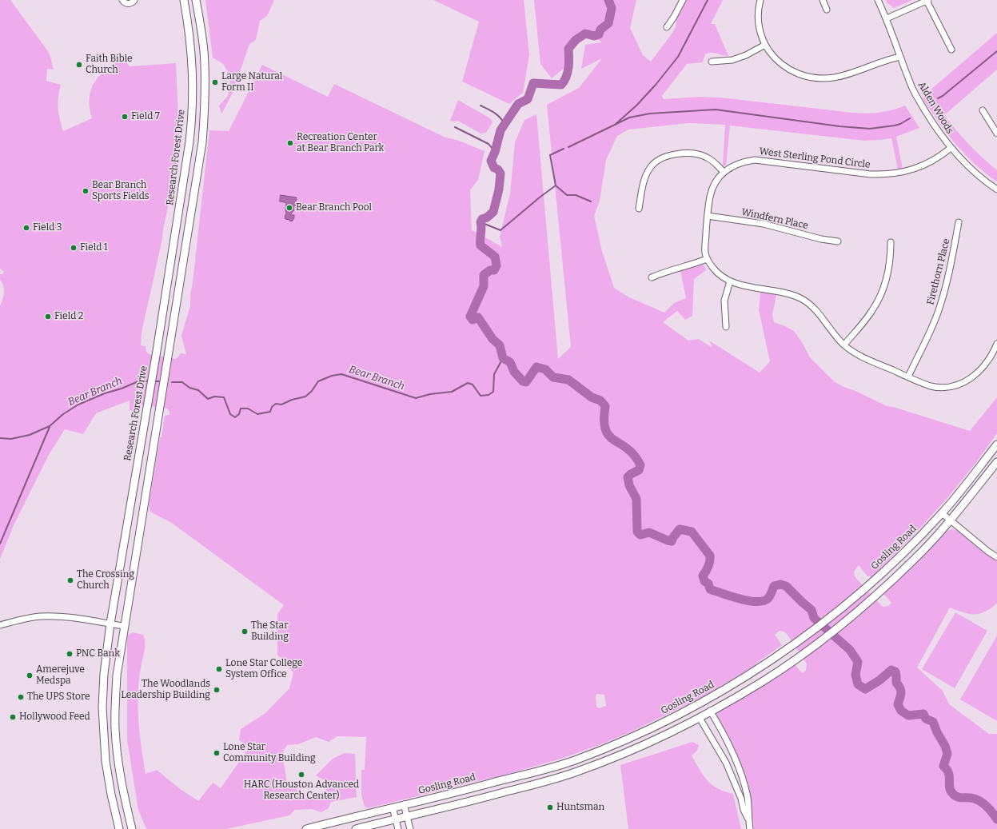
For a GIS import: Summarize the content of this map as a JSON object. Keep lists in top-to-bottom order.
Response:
{
  "streets": {
    "main road": ["Research Forest Drive", "Gosling Road"],
    "street": [
      "Alden Woods",
      "West Sterling Pond Circle",
      "Windfern Place",
      "Firethorn Place"
    ]
  },
  "crossings": [
    ["Alden Woods", "West Sterling Pond Circle"],
    ["West Sterling Pond Circle", "Windfern Place"],
    ["West Sterling Pond Circle", "Firethorn Place"]
  ],
  "water": ["Bear Branch"],
  "places": [
    "Faith Bible Church",
    "Large Natural Form II",
    "Field 7",
    "Recreation Center at Bear Branch Park",
    "Bear Branch Sports Fields",
    "Bear Branch Pool",
    "Field 3",
    "Field 1",
    "Field 2",
    "The Crossing Church",
    "The Star Building",
    "PNC Bank",
    "Lone Star College System Office",
    "Amerejuve Medspa",
    "The Woodlands Leadership Building",
    "The UPS Store",
    "Hollywood Feed",
    "Lone Star Community Building",
    "HARC (Houston Advanced Research Center)",
    "Huntsman"
  ]
}
